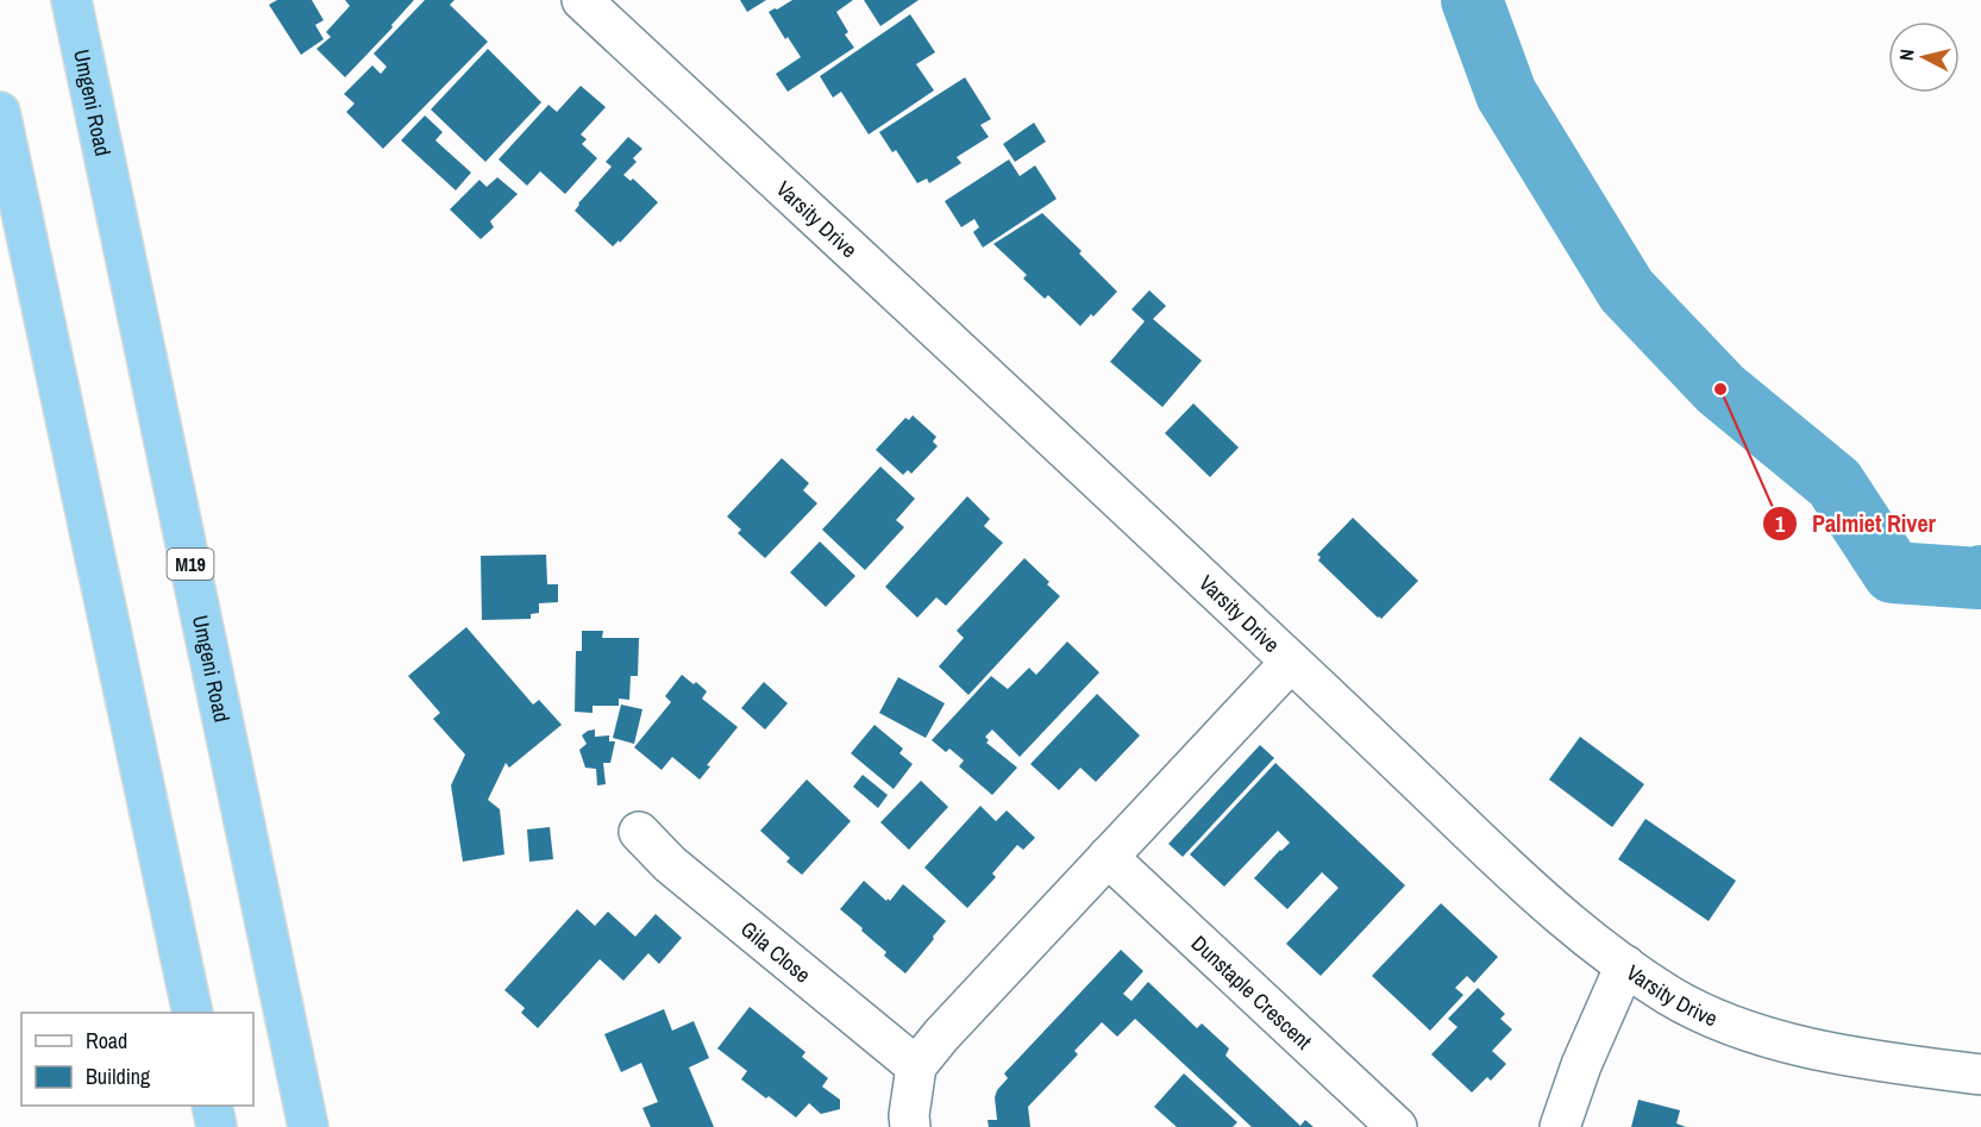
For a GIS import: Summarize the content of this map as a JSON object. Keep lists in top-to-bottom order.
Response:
{
  "streets": {
    "highway": ["Umgeni Road", "M19"],
    "street": ["Varsity Drive", "Gila Close", "Dunstaple Crescent"]
  },
  "places": ["Palmiet River"],
  "legend": ["Road", "Building"],
  "north": "left"
}
